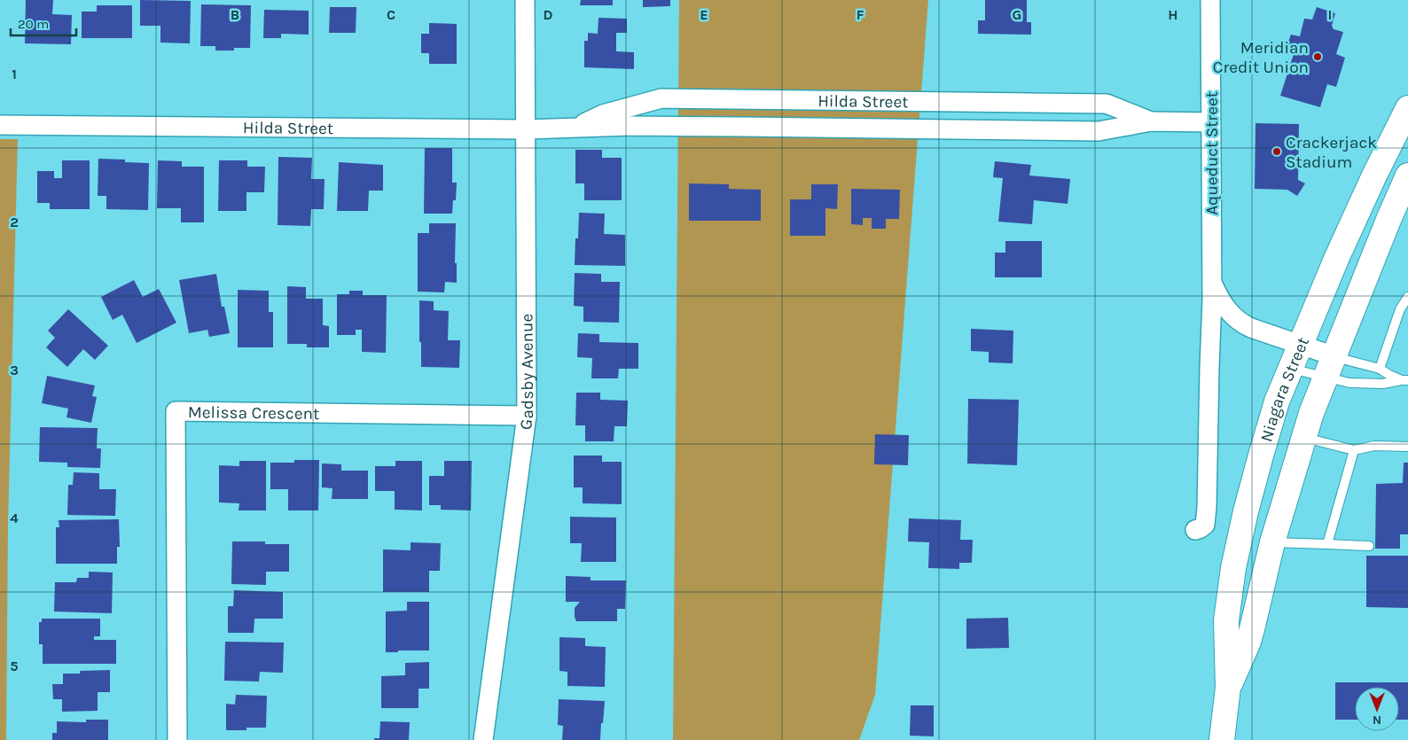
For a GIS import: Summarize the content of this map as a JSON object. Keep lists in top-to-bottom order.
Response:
{
  "streets": {
    "main road": ["Niagara Street"],
    "street": [
      "Hilda Street",
      "Aqueduct Street",
      "Gadsby Avenue",
      "Melissa Crescent"
    ]
  },
  "crossings": [
    ["Hilda Street", "Aqueduct Street"],
    ["Hilda Street", "Gadsby Avenue"],
    ["Aqueduct Street", "Niagara Street"],
    ["Gadsby Avenue", "Melissa Crescent"]
  ],
  "places": ["Meridian Credit Union", "Crackerjack Stadium"],
  "scale_bar": "20 m",
  "north": "bottom",
  "grid": {
    "columns": [
      "B",
      "C",
      "D",
      "E",
      "F",
      "G",
      "H",
      "I"
    ],
    "rows": [
      "1",
      "2",
      "3",
      "4",
      "5"
    ]
  }
}
